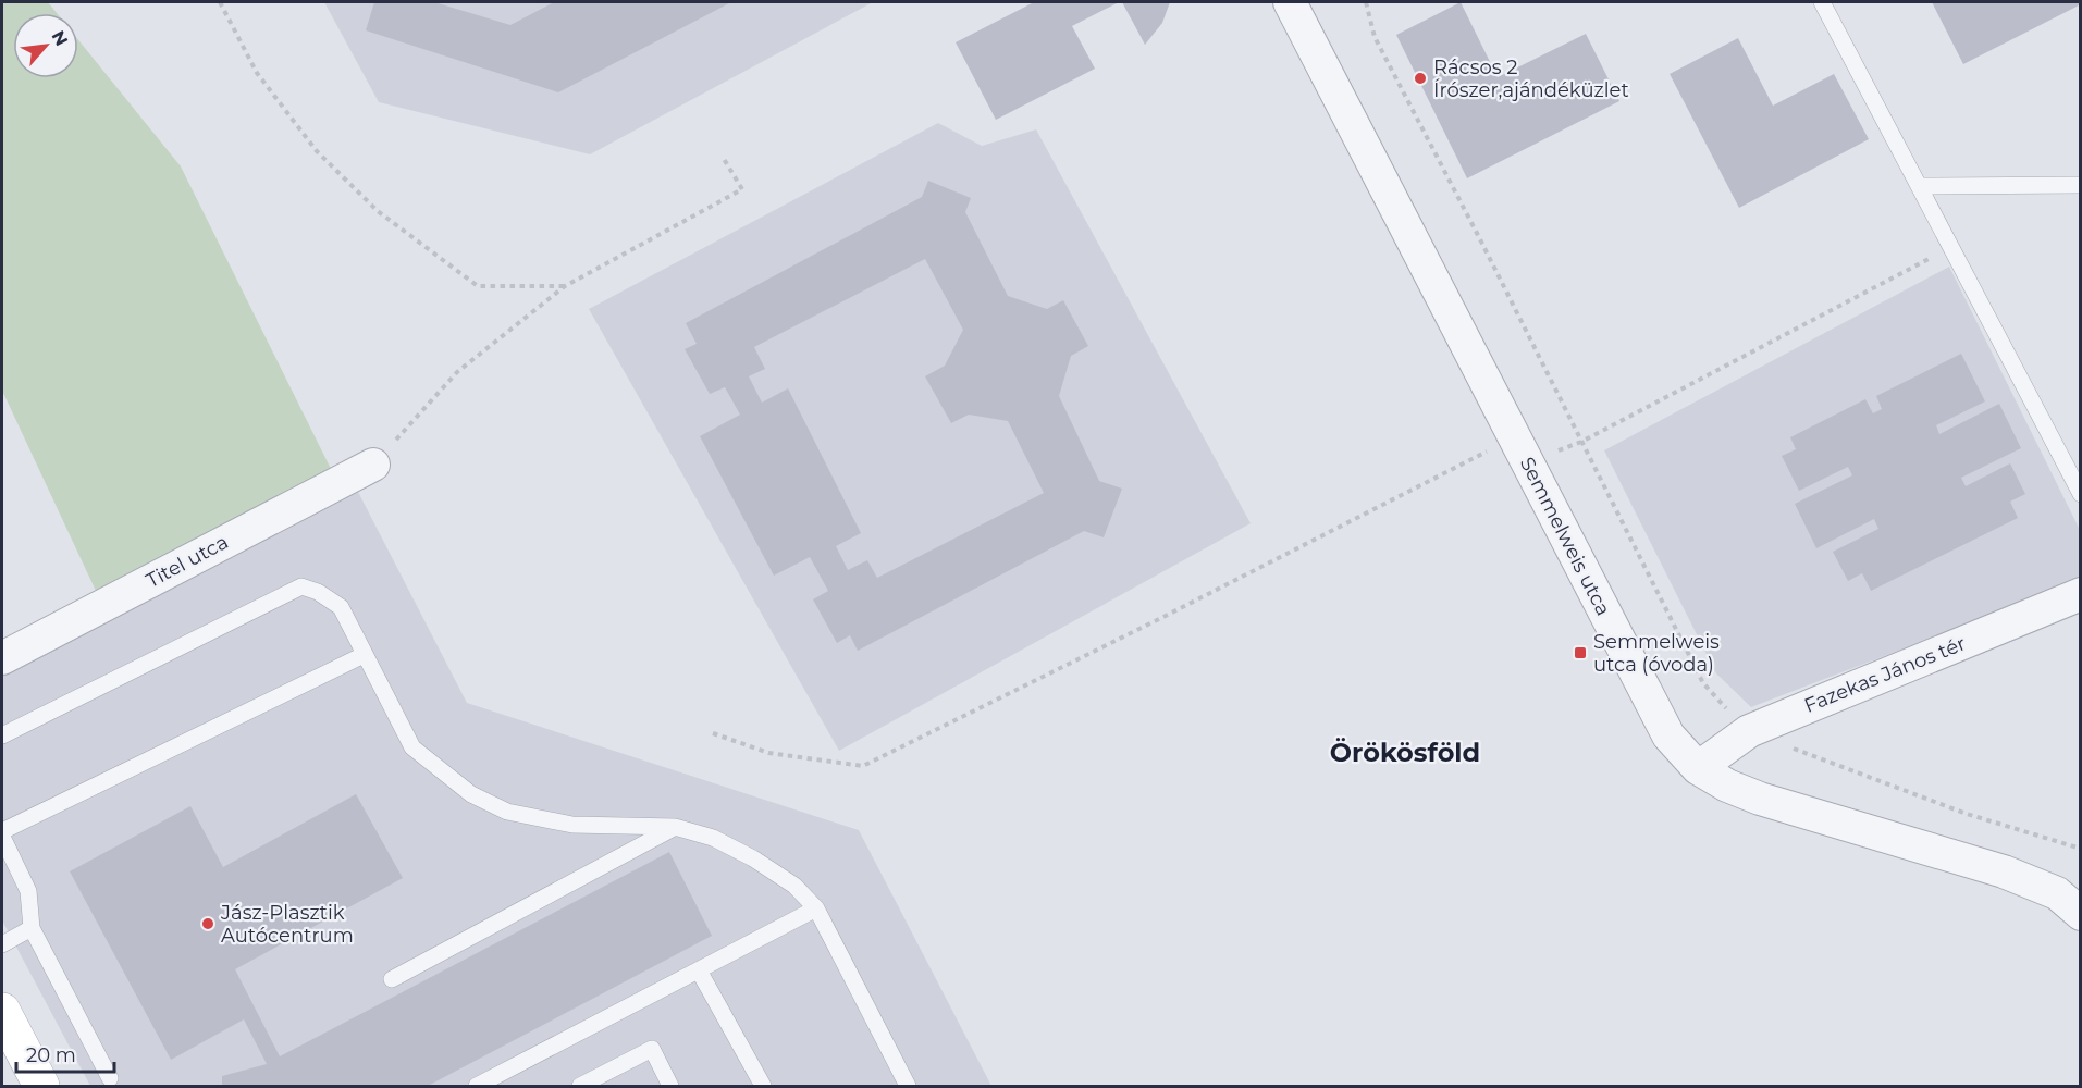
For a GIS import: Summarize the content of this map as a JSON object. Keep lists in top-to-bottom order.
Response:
{
  "streets": {
    "street": ["Semmelweis utca", "Titel utca", "Fazekas János tér"]
  },
  "crossings": [
    ["Semmelweis utca", "Fazekas János tér"]
  ],
  "districts": ["Örökösföld"],
  "places": {
    "other": ["Rácsos 2 Írószer,ajándéküzlet", "Jász-Plasztik Autócentrum"],
    "transit": ["Semmelweis utca (óvoda)"]
  },
  "scale_bar": "20 m",
  "north": "top right"
}
